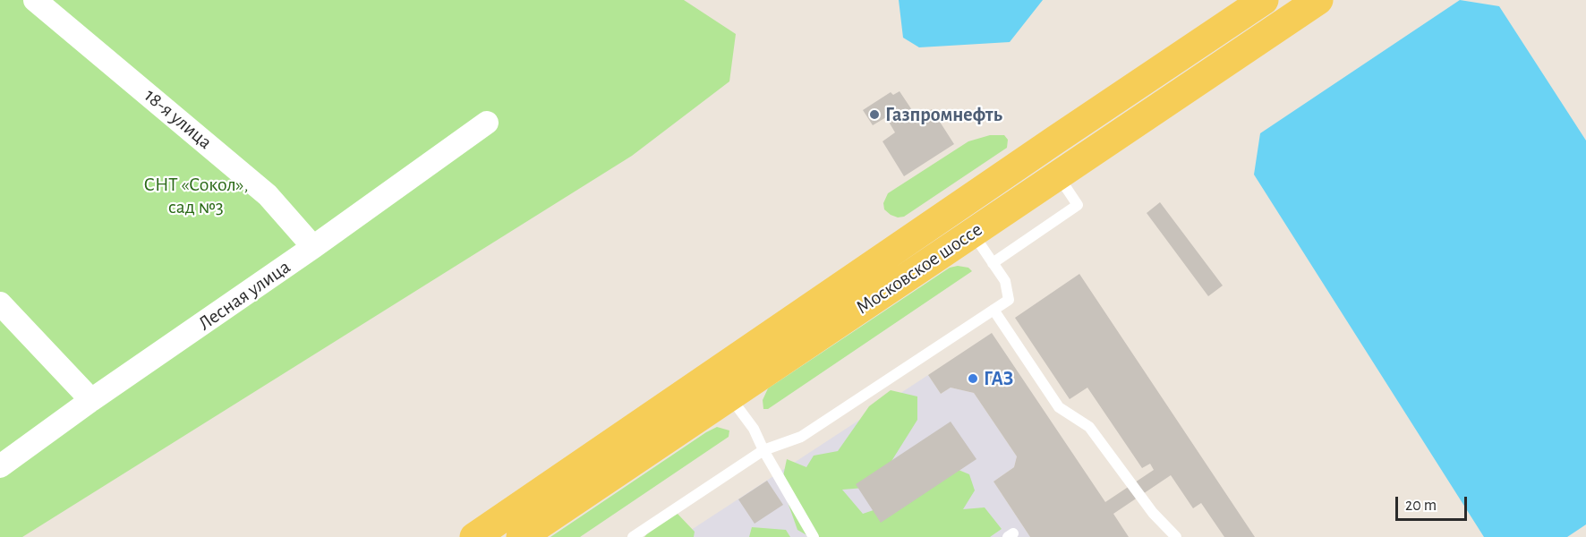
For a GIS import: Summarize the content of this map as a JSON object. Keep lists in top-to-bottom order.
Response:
{
  "streets": {
    "main road": ["Московское шоссе"],
    "street": ["18-я улица", "Лесная улица"]
  },
  "crossings": [
    ["18-я улица", "Лесная улица"]
  ],
  "parks": ["СНТ «Сокол», сад №3"],
  "places": ["Газпромнефть", "ГАЗ"],
  "scale_bar": "20 m"
}
